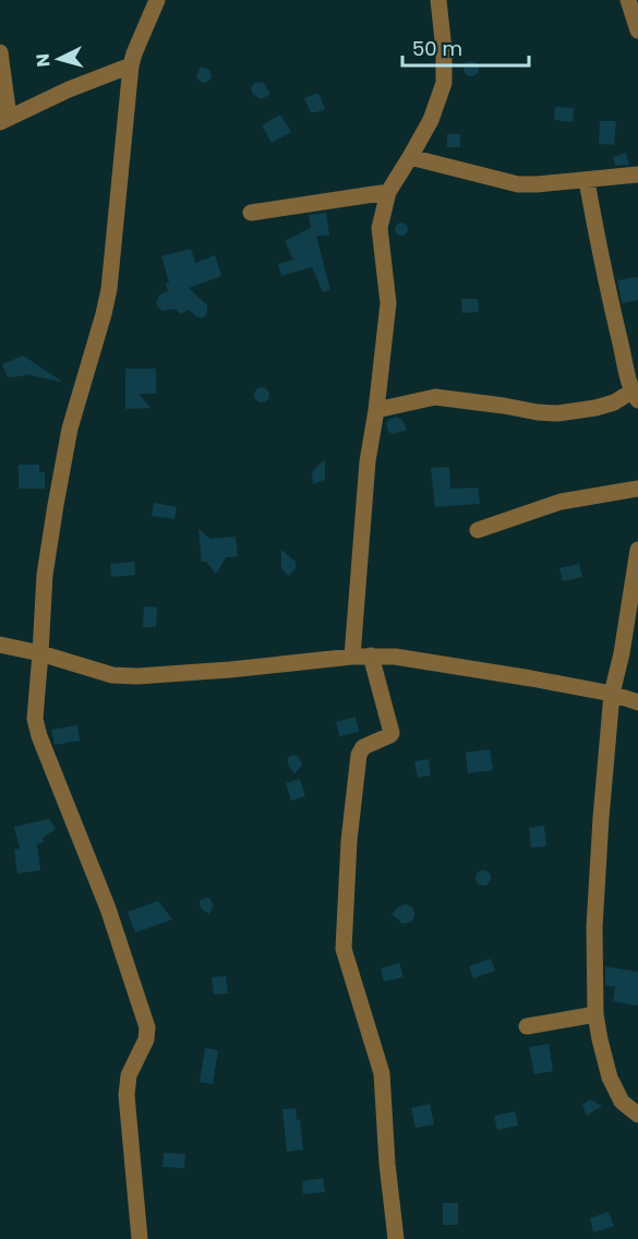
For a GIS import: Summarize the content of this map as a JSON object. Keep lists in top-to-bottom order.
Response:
{
  "scale_bar": "50 m",
  "north": "left"
}
